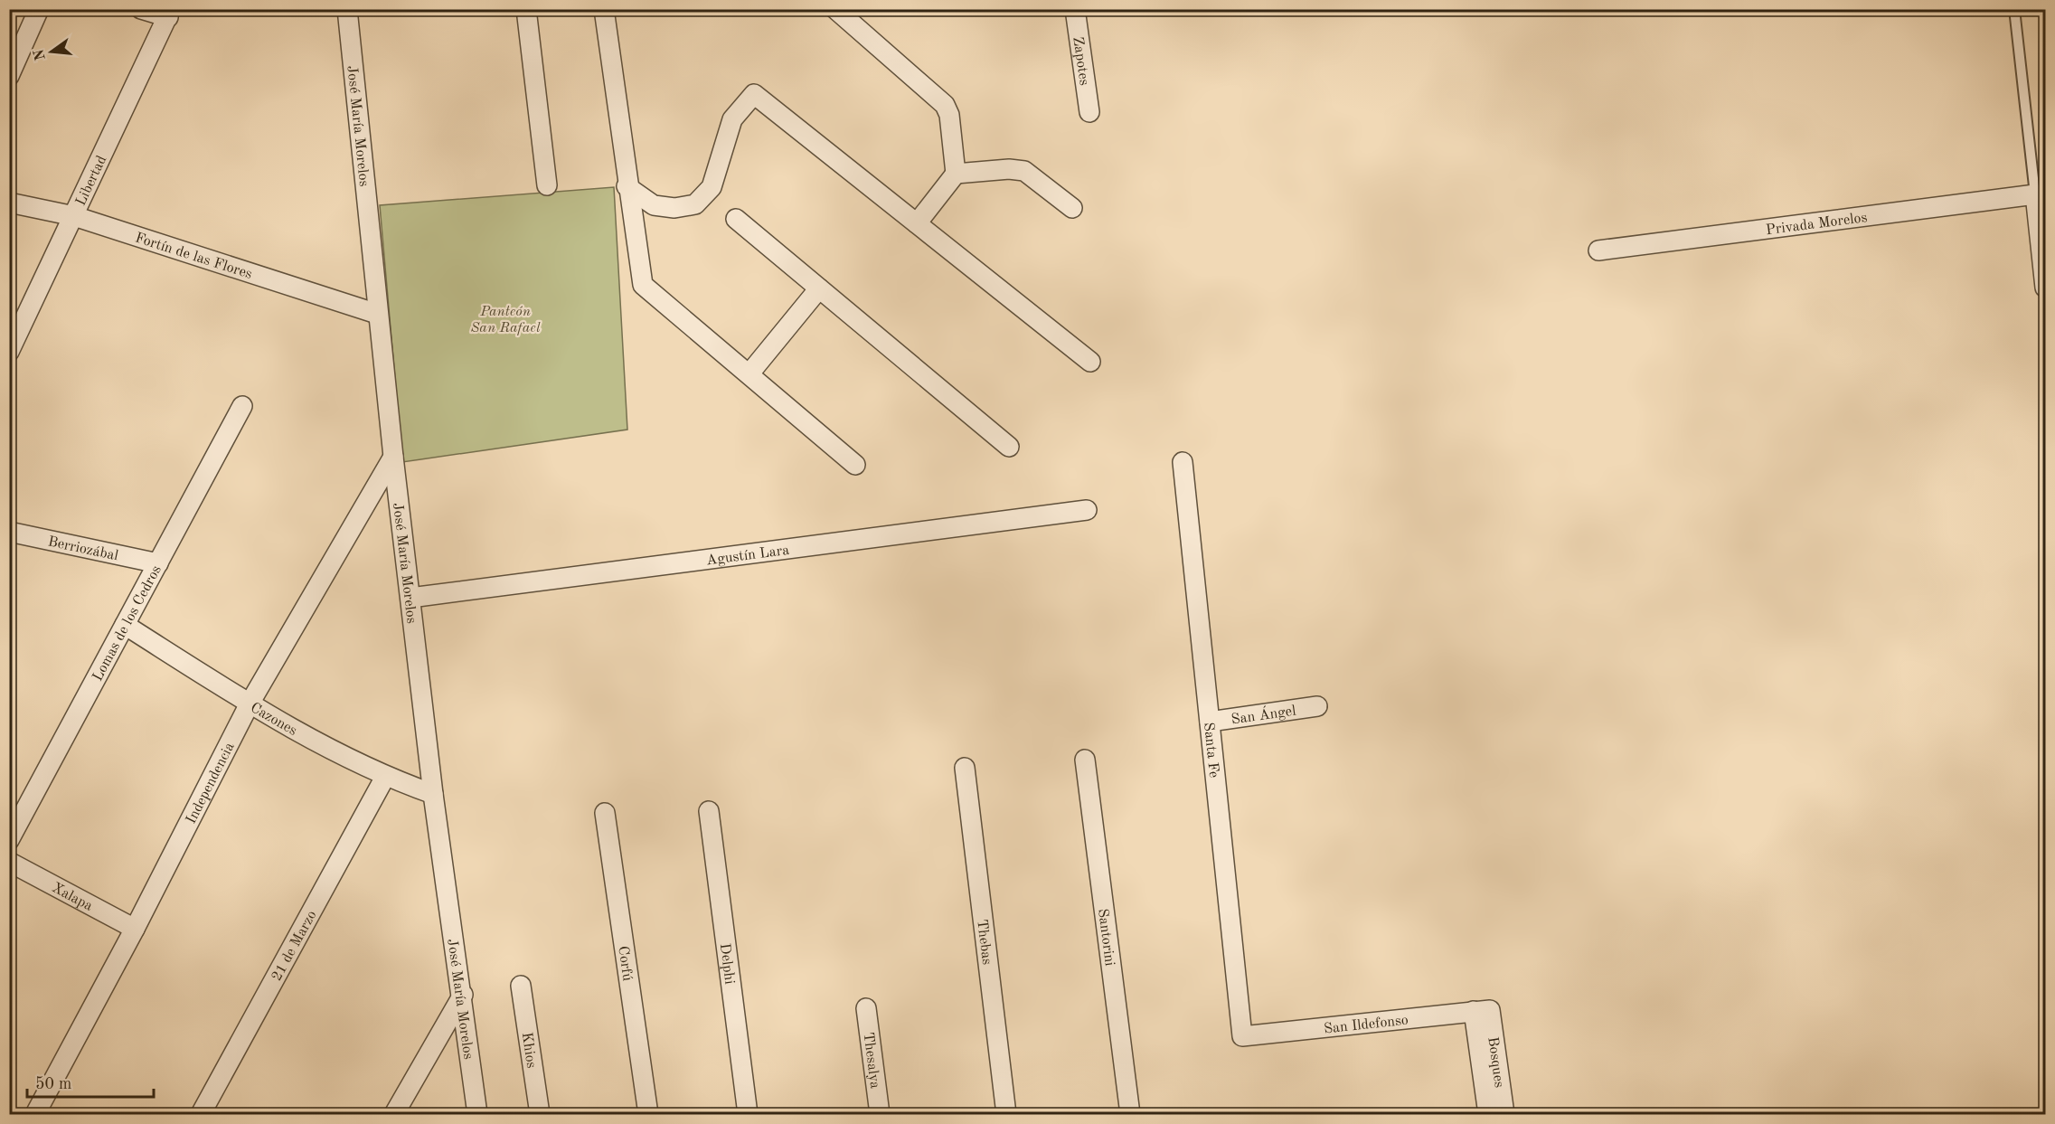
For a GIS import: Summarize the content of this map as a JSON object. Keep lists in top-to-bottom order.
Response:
{
  "streets": {
    "street": [
      "Zapotes",
      "José María Morelos",
      "Libertad",
      "Privada Morelos",
      "Fortín de las Flores",
      "Berriozábal",
      "Agustín Lara",
      "Lomas de los Cedros",
      "San Ángel",
      "Cazones",
      "Santa Fe",
      "Independencia",
      "Xalapa",
      "Santorini",
      "Thebas",
      "21 de Marzo",
      "Delphi",
      "Corfú",
      "San Ildefonso",
      "Khios",
      "Thesalya",
      "Bosques"
    ]
  },
  "crossings": [
    ["José María Morelos", "Fortín de las Flores"],
    ["José María Morelos", "Agustín Lara"],
    ["José María Morelos", "Cazones"],
    ["José María Morelos", "Independencia"],
    ["Libertad", "Fortín de las Flores"],
    ["Berriozábal", "Lomas de los Cedros"],
    ["Lomas de los Cedros", "Cazones"],
    ["San Ángel", "Santa Fe"],
    ["Cazones", "Independencia"],
    ["Cazones", "21 de Marzo"],
    ["Santa Fe", "San Ildefonso"],
    ["Independencia", "Xalapa"],
    ["San Ildefonso", "Bosques"]
  ],
  "parks": ["Panteón San Rafael"],
  "scale_bar": "50 m",
  "north": "left"
}
